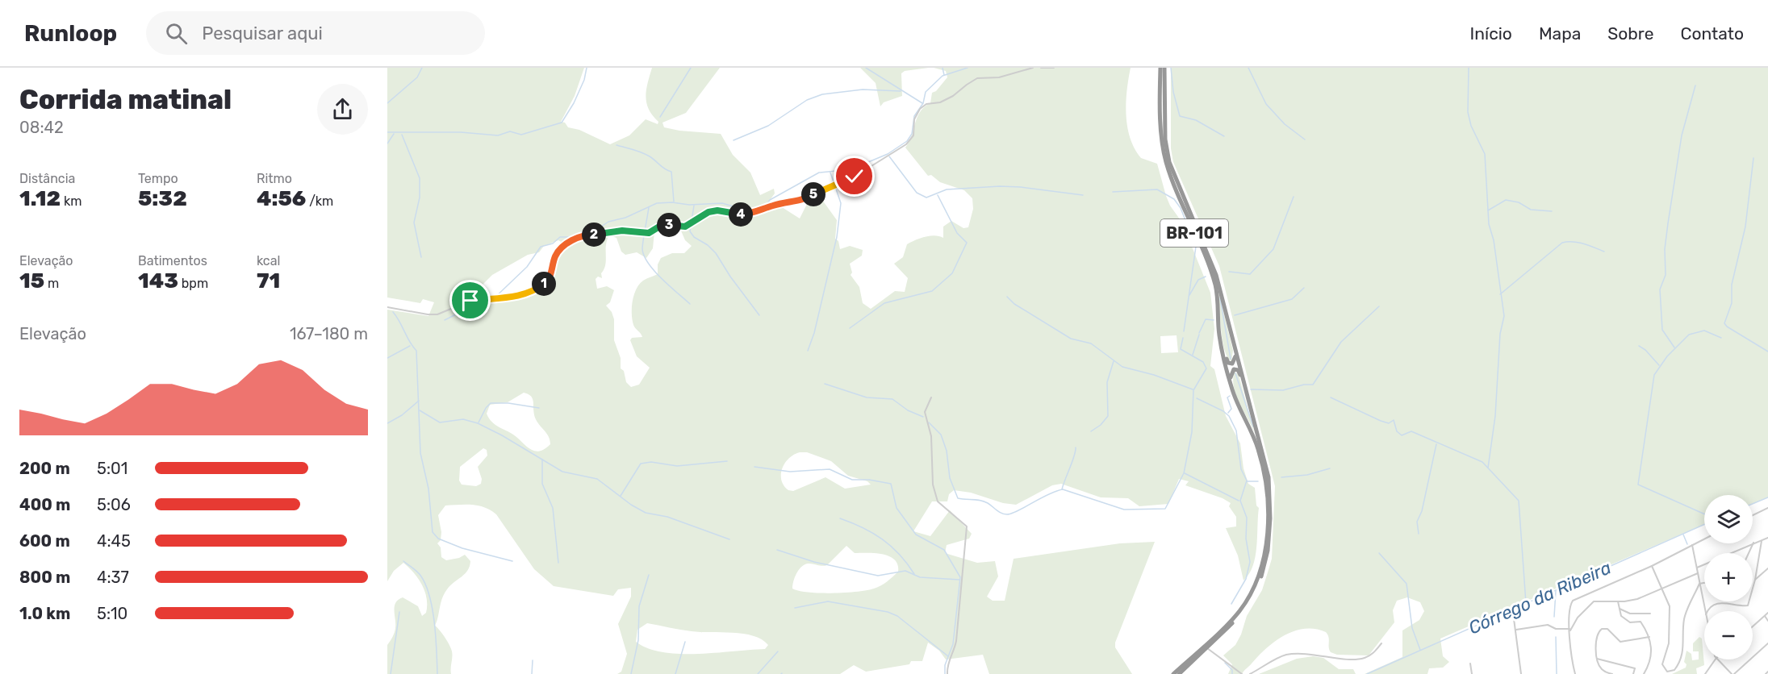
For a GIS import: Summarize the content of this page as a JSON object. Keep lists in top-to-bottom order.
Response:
{
  "streets": {
    "highway": ["BR-101"]
  },
  "water": ["Córrego da Ribeira"],
  "page": {
    "header": "Runloop",
    "search": "Pesquisar aqui",
    "nav": [
      "Início",
      "Mapa",
      "Sobre",
      "Contato"
    ],
    "heading": ["Corrida matinal", "08:42"],
    "stats": [
      ["Distância", "1.12 km"],
      ["Tempo", "5:32"],
      ["Ritmo", "4:56 /km"],
      ["Elevação", "15 m"],
      ["Batimentos", "143 bpm"],
      ["kcal", "71"]
    ],
    "pins": [
      "5",
      "4",
      "3",
      "2",
      "1"
    ],
    "chart": ["Elevação", "167–180 m"],
    "list": [
      {
        "name": "200 m",
        "note": "5:01"
      },
      {
        "name": "400 m",
        "note": "5:06"
      },
      {
        "name": "600 m",
        "note": "4:45"
      },
      {
        "name": "800 m",
        "note": "4:37"
      },
      {
        "name": "1.0 km",
        "note": "5:10"
      }
    ],
    "map_buttons": ["+", "−"]
  }
}
